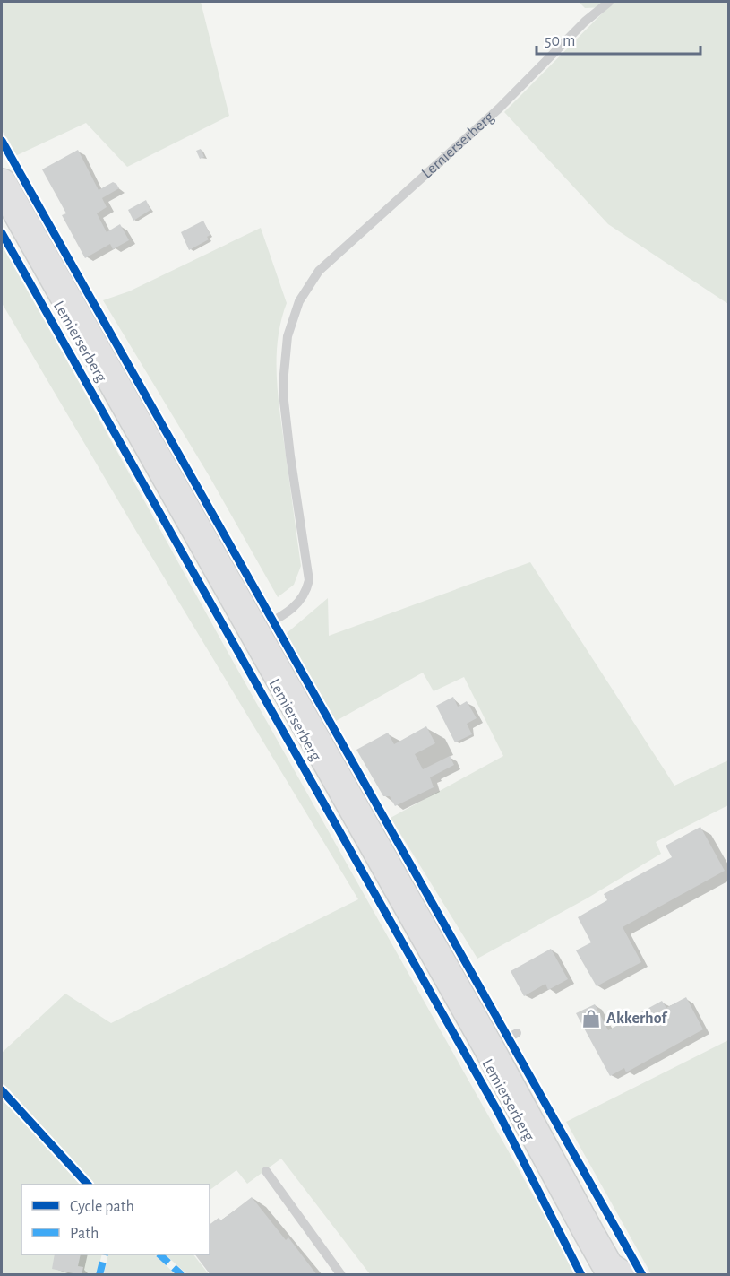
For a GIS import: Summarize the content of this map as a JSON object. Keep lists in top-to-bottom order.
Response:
{
  "streets": {
    "main road": ["Lemierserberg"]
  },
  "places": {
    "shop": ["Akkerhof"]
  },
  "legend": ["Cycle path", "Path"],
  "scale_bar": "50 m"
}
